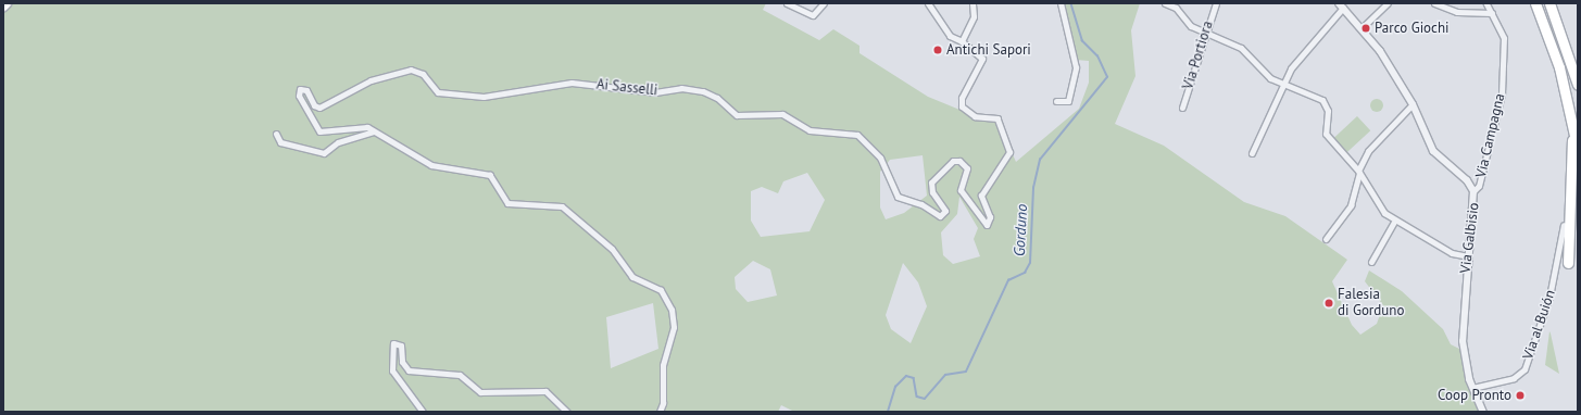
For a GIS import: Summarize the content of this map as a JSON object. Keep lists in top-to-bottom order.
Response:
{
  "streets": {
    "street": [
      "Via Portiora",
      "Ai Sasselli",
      "Via Campagna",
      "Via Galbisio",
      "Via al Buión"
    ]
  },
  "crossings": [
    ["Via Campagna", "Via Galbisio"],
    ["Via Galbisio", "Via al Buión"]
  ],
  "water": ["Gorduno"],
  "places": [
    "Parco Giochi",
    "Antichi Sapori",
    "Falesia di Gorduno",
    "Coop Pronto"
  ]
}
